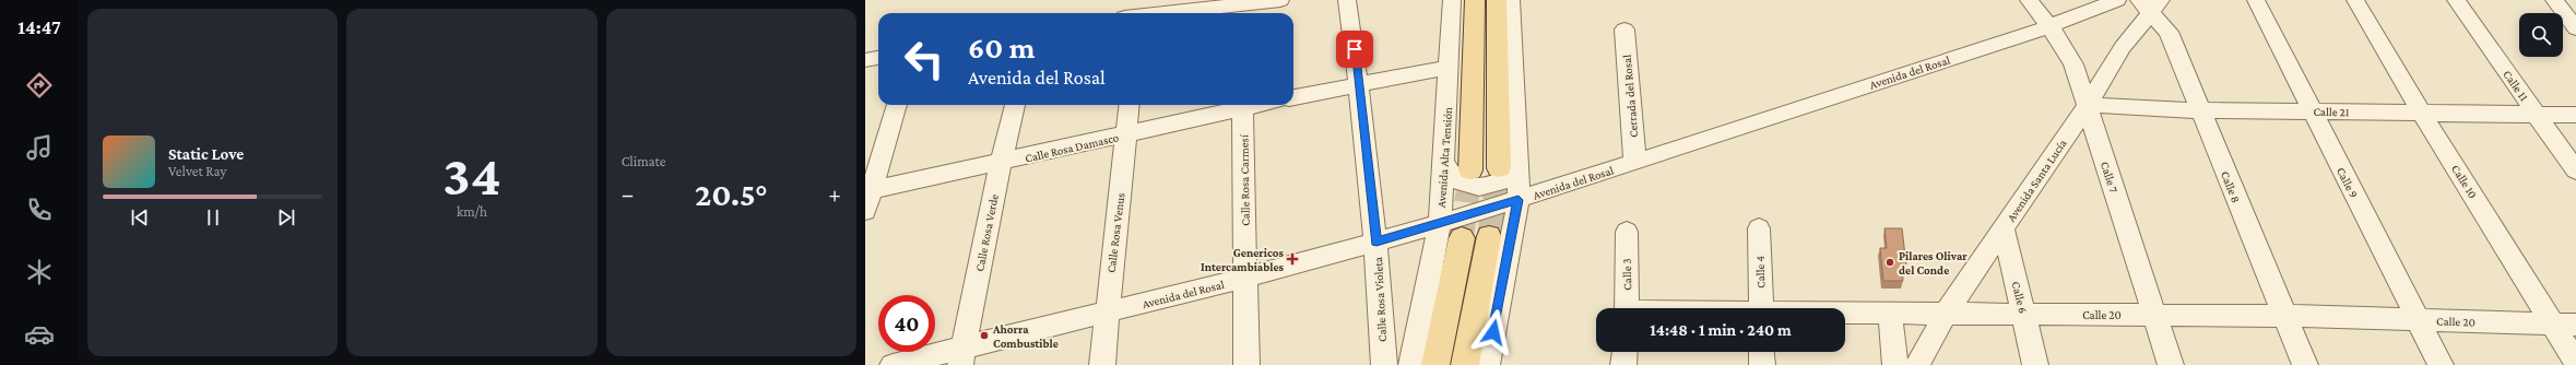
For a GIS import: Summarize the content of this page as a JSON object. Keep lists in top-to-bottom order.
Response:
{
  "streets": {
    "street": [
      "Avenida del Rosal",
      "Calle 11",
      "Cerrada del Rosal",
      "Calle 21",
      "Calle Rosa Damasco",
      "Avenida Alta Tensión",
      "Calle 7",
      "Calle Rosa Carmesí",
      "Avenida Santa Lucía",
      "Calle 10",
      "Calle 9",
      "Calle 8",
      "Calle Rosa Verde",
      "Calle Rosa Venus",
      "Calle 4",
      "Calle 3",
      "Calle 6",
      "Calle Rosa Violeta",
      "Calle 20"
    ]
  },
  "crossings": [
    ["Avenida del Rosal", "Cerrada del Rosal"],
    ["Avenida del Rosal", "Avenida Alta Tensión"],
    ["Avenida del Rosal", "Calle 7"],
    ["Avenida del Rosal", "Calle Rosa Carmesí"],
    ["Avenida del Rosal", "Calle Rosa Verde"],
    ["Avenida del Rosal", "Calle Rosa Venus"],
    ["Avenida del Rosal", "Calle Rosa Violeta"],
    ["Calle 11", "Calle 21"],
    ["Calle 21", "Calle 7"],
    ["Calle 21", "Avenida Santa Lucía"],
    ["Calle 21", "Calle 10"],
    ["Calle 21", "Calle 9"],
    ["Calle 21", "Calle 8"],
    ["Calle Rosa Damasco", "Calle Rosa Verde"],
    ["Calle Rosa Damasco", "Calle Rosa Venus"],
    ["Calle 7", "Avenida Santa Lucía"],
    ["Calle 7", "Calle 20"],
    ["Avenida Santa Lucía", "Calle 8"],
    ["Avenida Santa Lucía", "Calle 6"],
    ["Avenida Santa Lucía", "Calle 20"],
    ["Calle 10", "Calle 20"],
    ["Calle 9", "Calle 20"],
    ["Calle 8", "Calle 20"],
    ["Calle 6", "Calle 20"]
  ],
  "places": {
    "health": ["Genericos Intercambiables"],
    "other": ["Pilares Olivar del Conde", "Ahorra Combustible"]
  },
  "page": {
    "tabs": "14:47",
    "tile": [
      ["34", "km/h"],
      "Climate"
    ],
    "turn": ["60 m", "Avenida del Rosal"],
    "song": ["Static Love", "Velvet Ray"],
    "heat": ["−", "20.5°", "+"],
    "limit": "40",
    "trip": "14:48 · 1 min · 240 m"
  }
}
